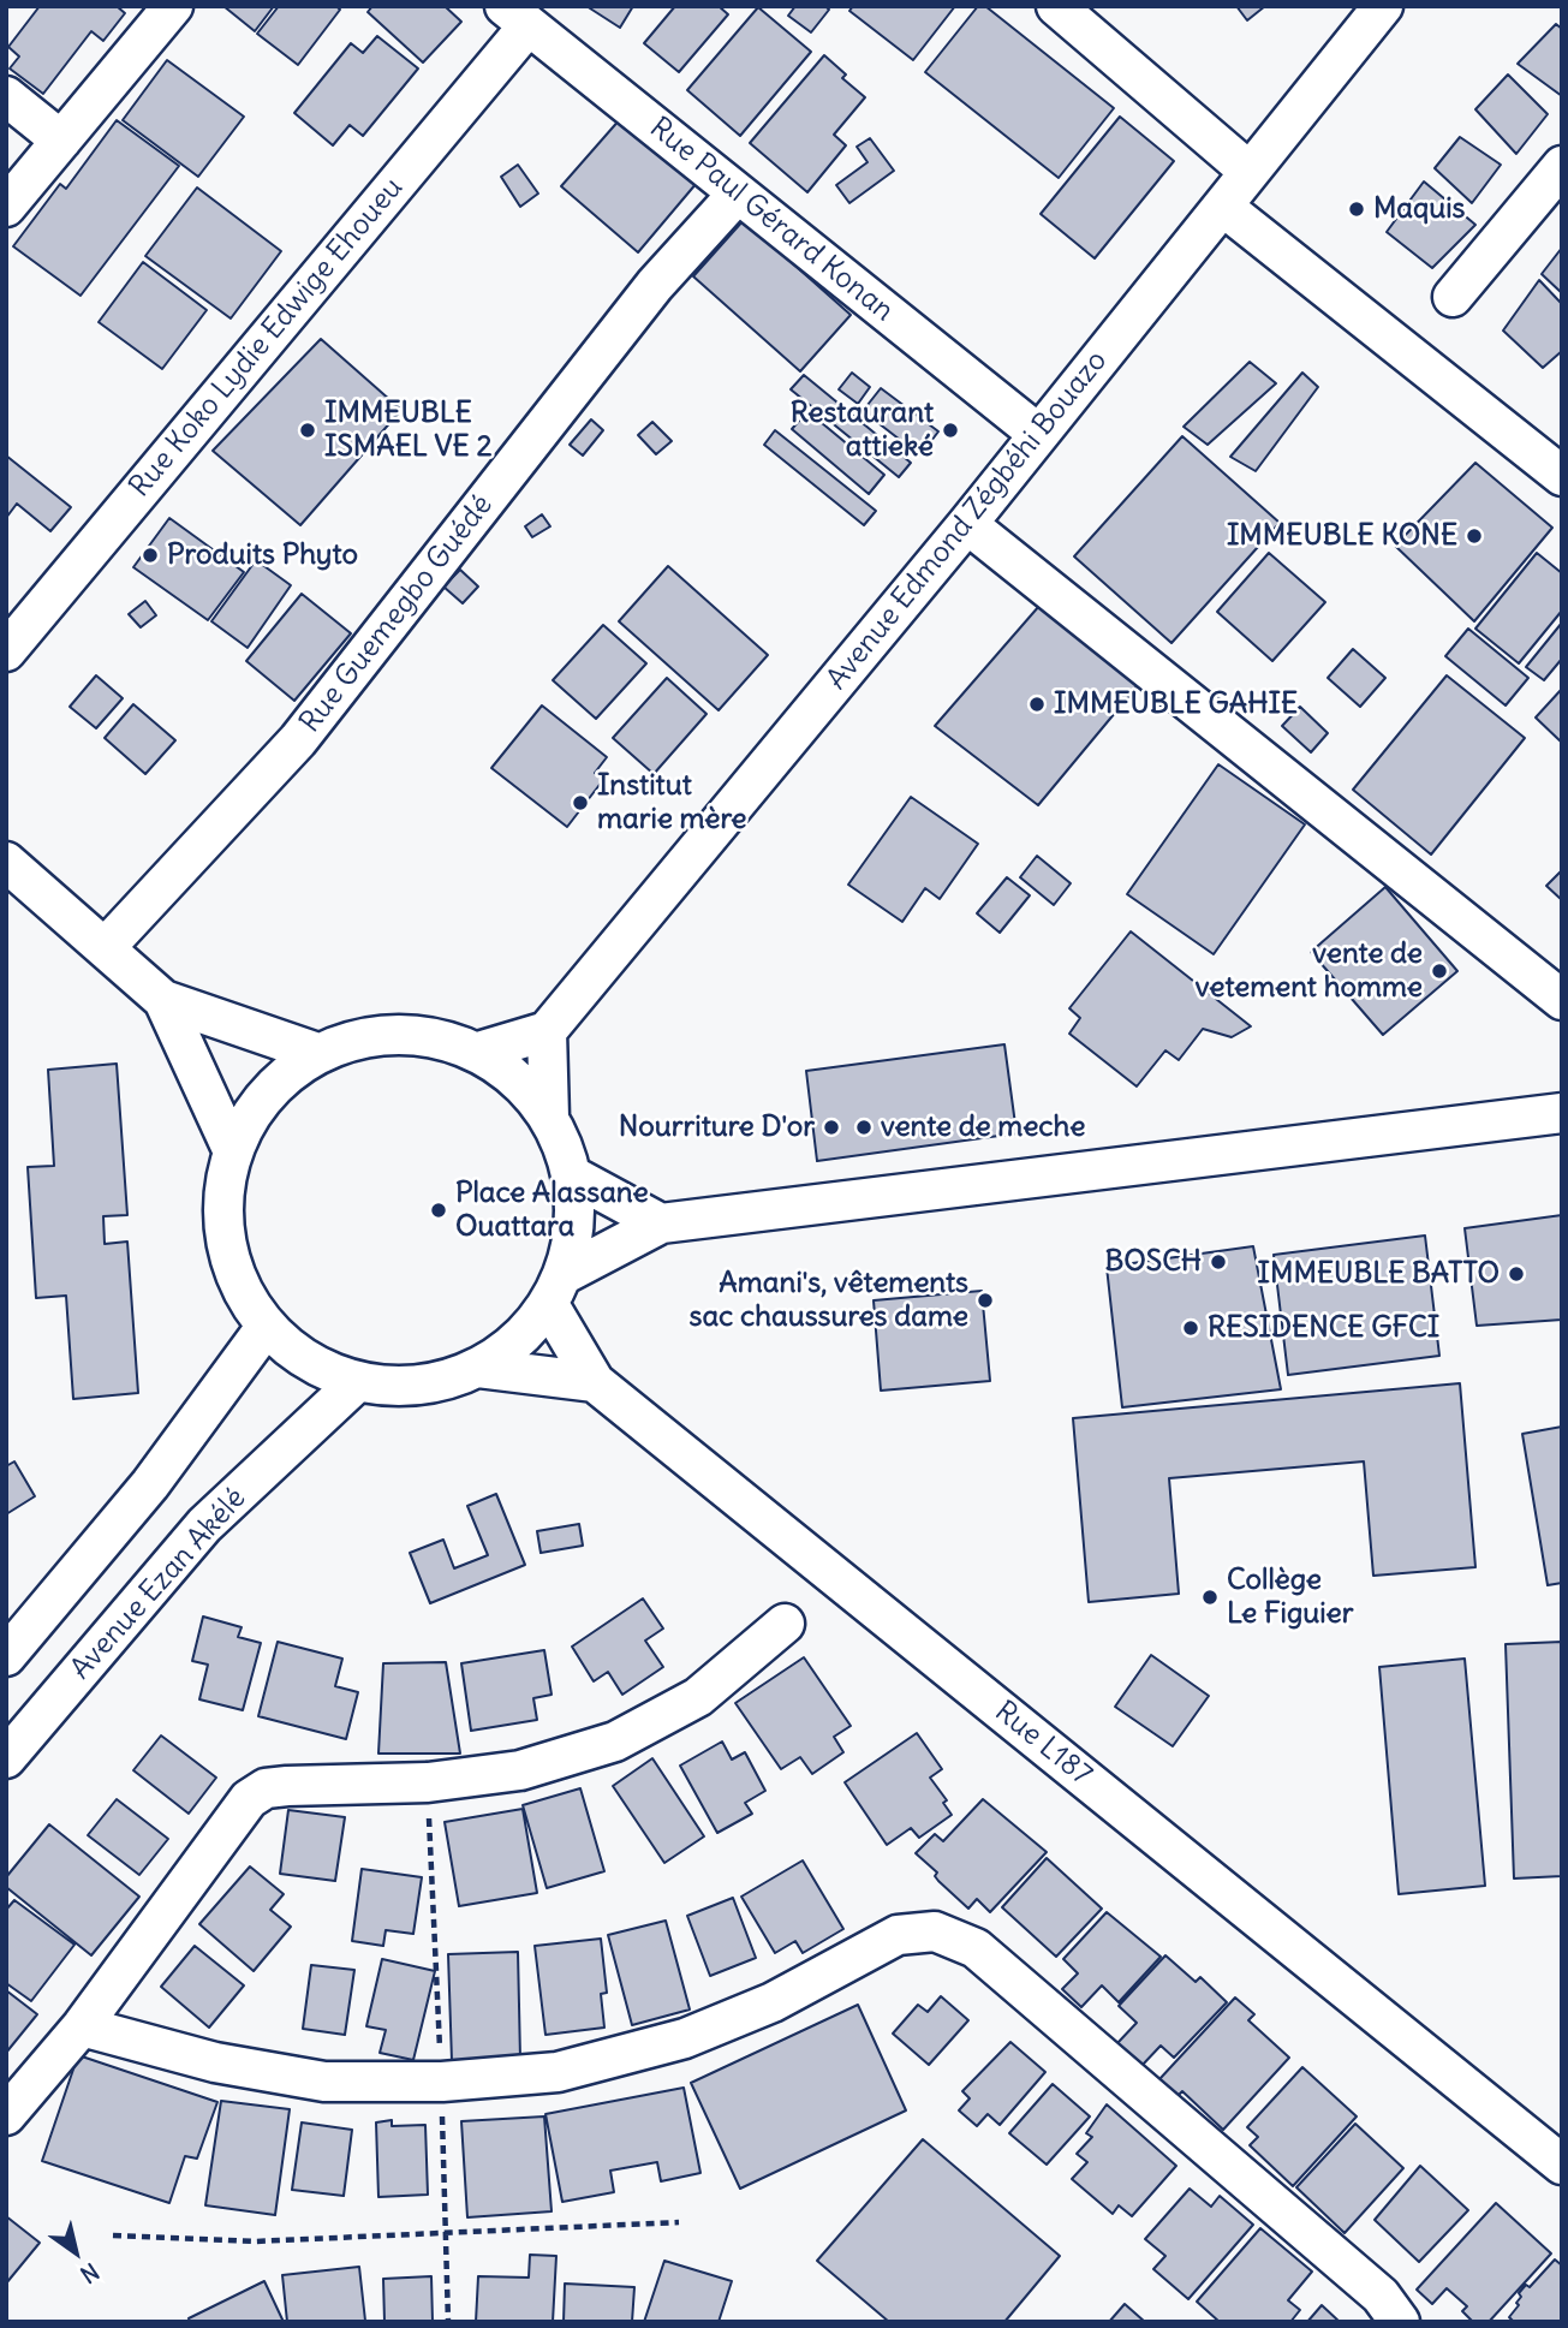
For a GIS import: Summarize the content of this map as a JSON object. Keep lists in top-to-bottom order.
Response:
{
  "streets": {
    "street": [
      "Rue Paul Gérard Konan",
      "Rue Koko Lydie Edwige Ehoueu",
      "Avenue Edmond Zégbéhi Bouazo",
      "Rue Guemegbo Guédé",
      "Avenue Ezan Akélé",
      "Rue L187"
    ]
  },
  "crossings": [
    ["Rue Paul Gérard Konan", "Rue Koko Lydie Edwige Ehoueu"],
    ["Rue Paul Gérard Konan", "Avenue Edmond Zégbéhi Bouazo"],
    ["Rue Paul Gérard Konan", "Rue Guemegbo Guédé"]
  ],
  "places": [
    "Maquis",
    "IMMEUBLE ISMAEL VE 2",
    "Restaurant attieké",
    "IMMEUBLE KONE",
    "Produits Phyto",
    "IMMEUBLE GAHIE",
    "Institut marie mère",
    "vente de vetement homme",
    "Nourriture D'or",
    "vente de meche",
    "Place Alassane Ouattara",
    "BOSCH",
    "IMMEUBLE BATTO",
    "Amani's, vêtements sac chaussures dame",
    "RESIDENCE GFCI",
    "Collège Le Figuier"
  ],
  "north": "bottom right"
}
